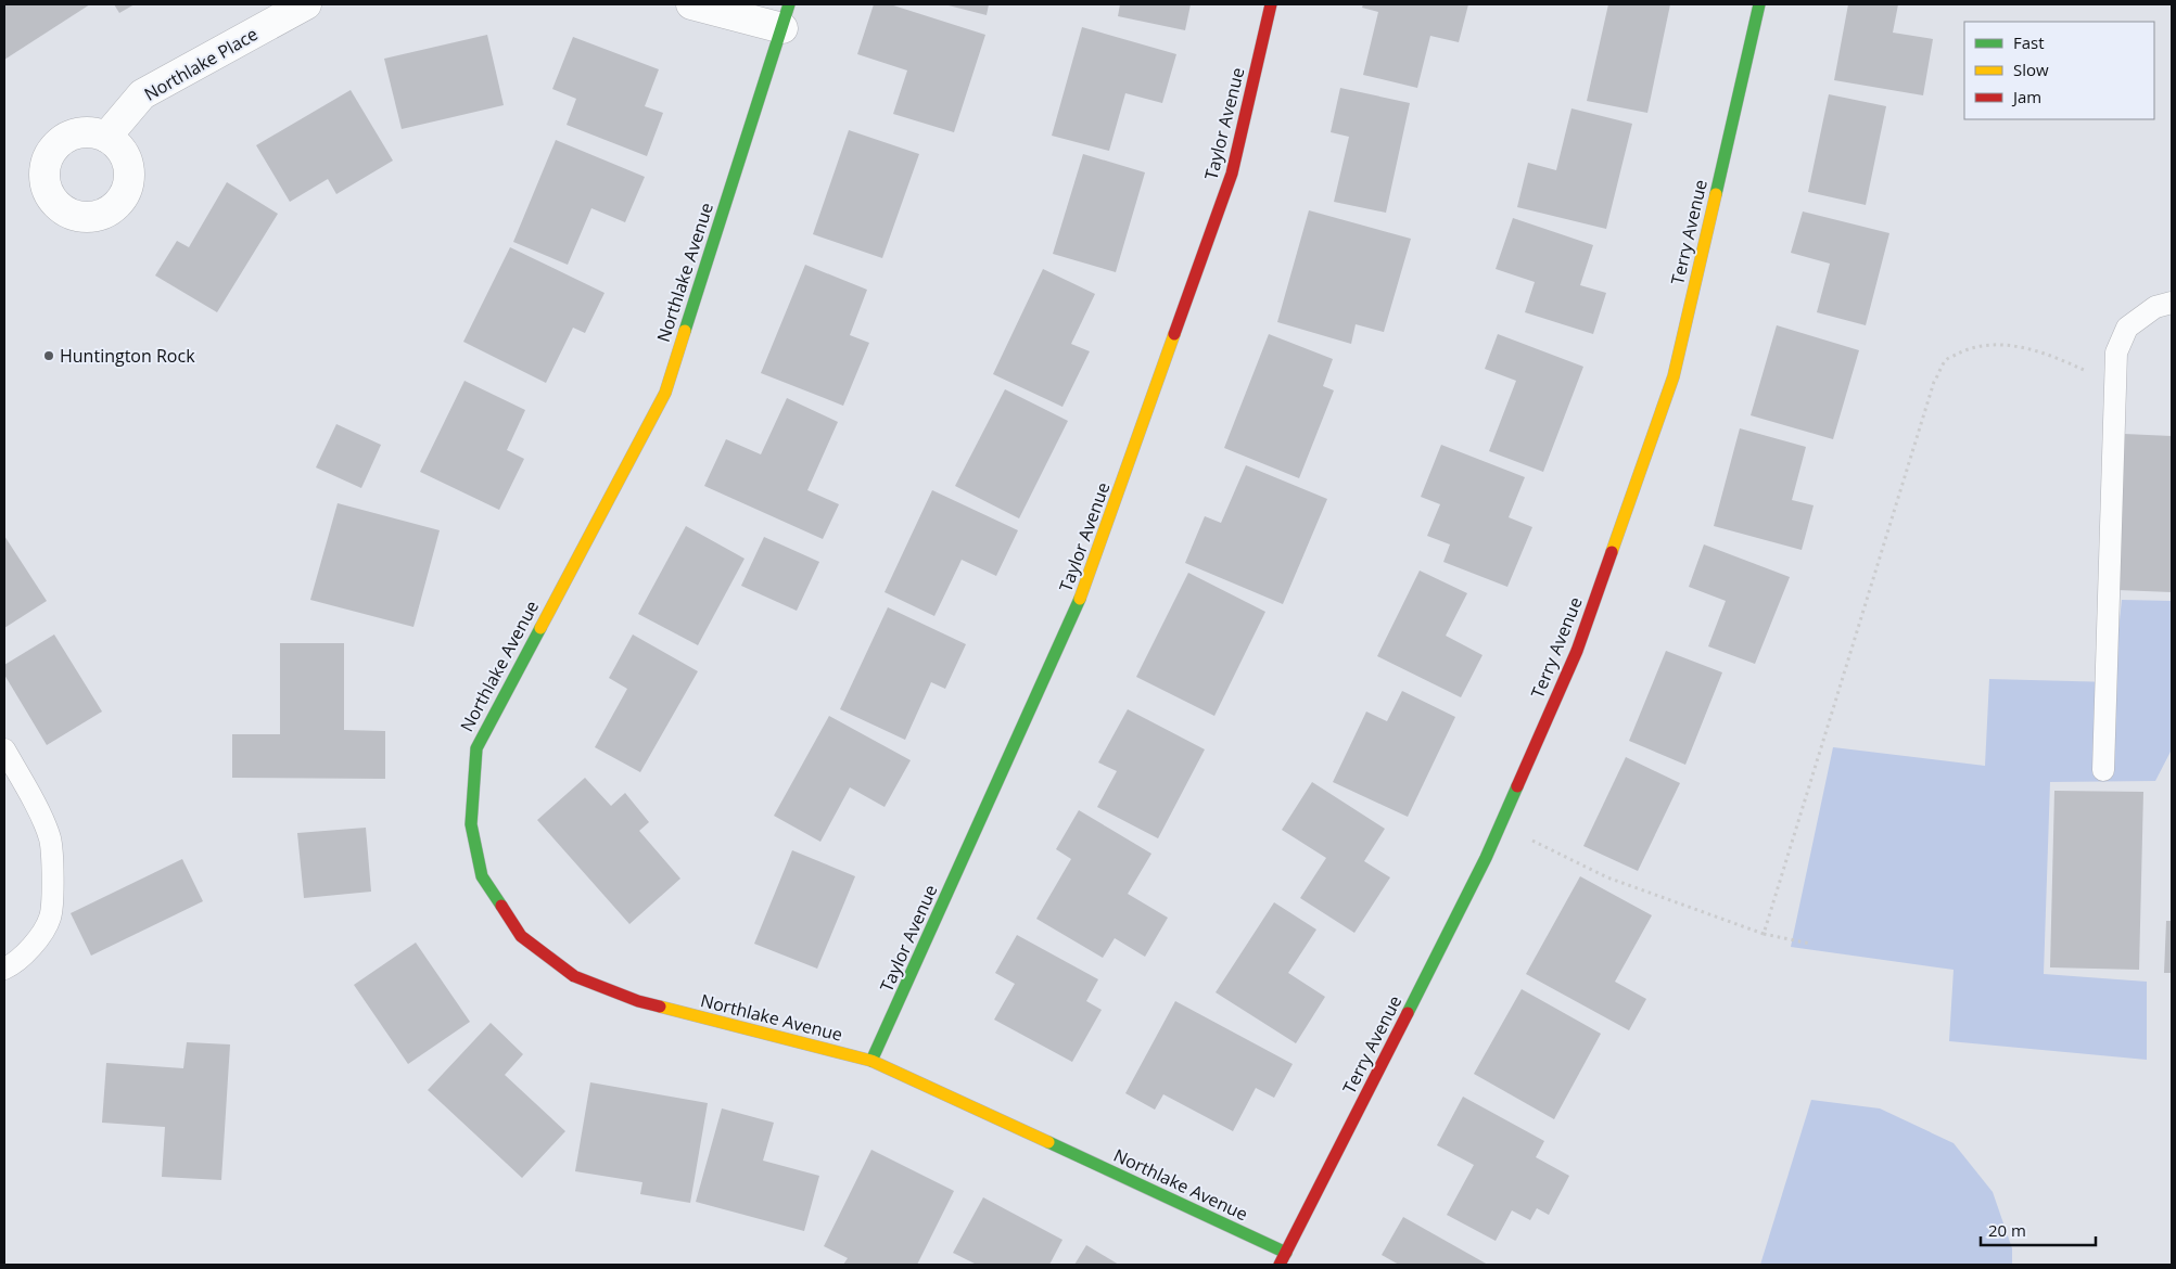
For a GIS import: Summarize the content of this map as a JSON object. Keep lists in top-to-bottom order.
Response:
{
  "streets": {
    "street": [
      "Northlake Place",
      "Taylor Avenue",
      "Terry Avenue",
      "Northlake Avenue"
    ]
  },
  "crossings": [
    ["Taylor Avenue", "Northlake Avenue"],
    ["Terry Avenue", "Northlake Avenue"]
  ],
  "places": ["Huntington Rock"],
  "legend": ["Fast", "Slow", "Jam"],
  "scale_bar": "20 m"
}
